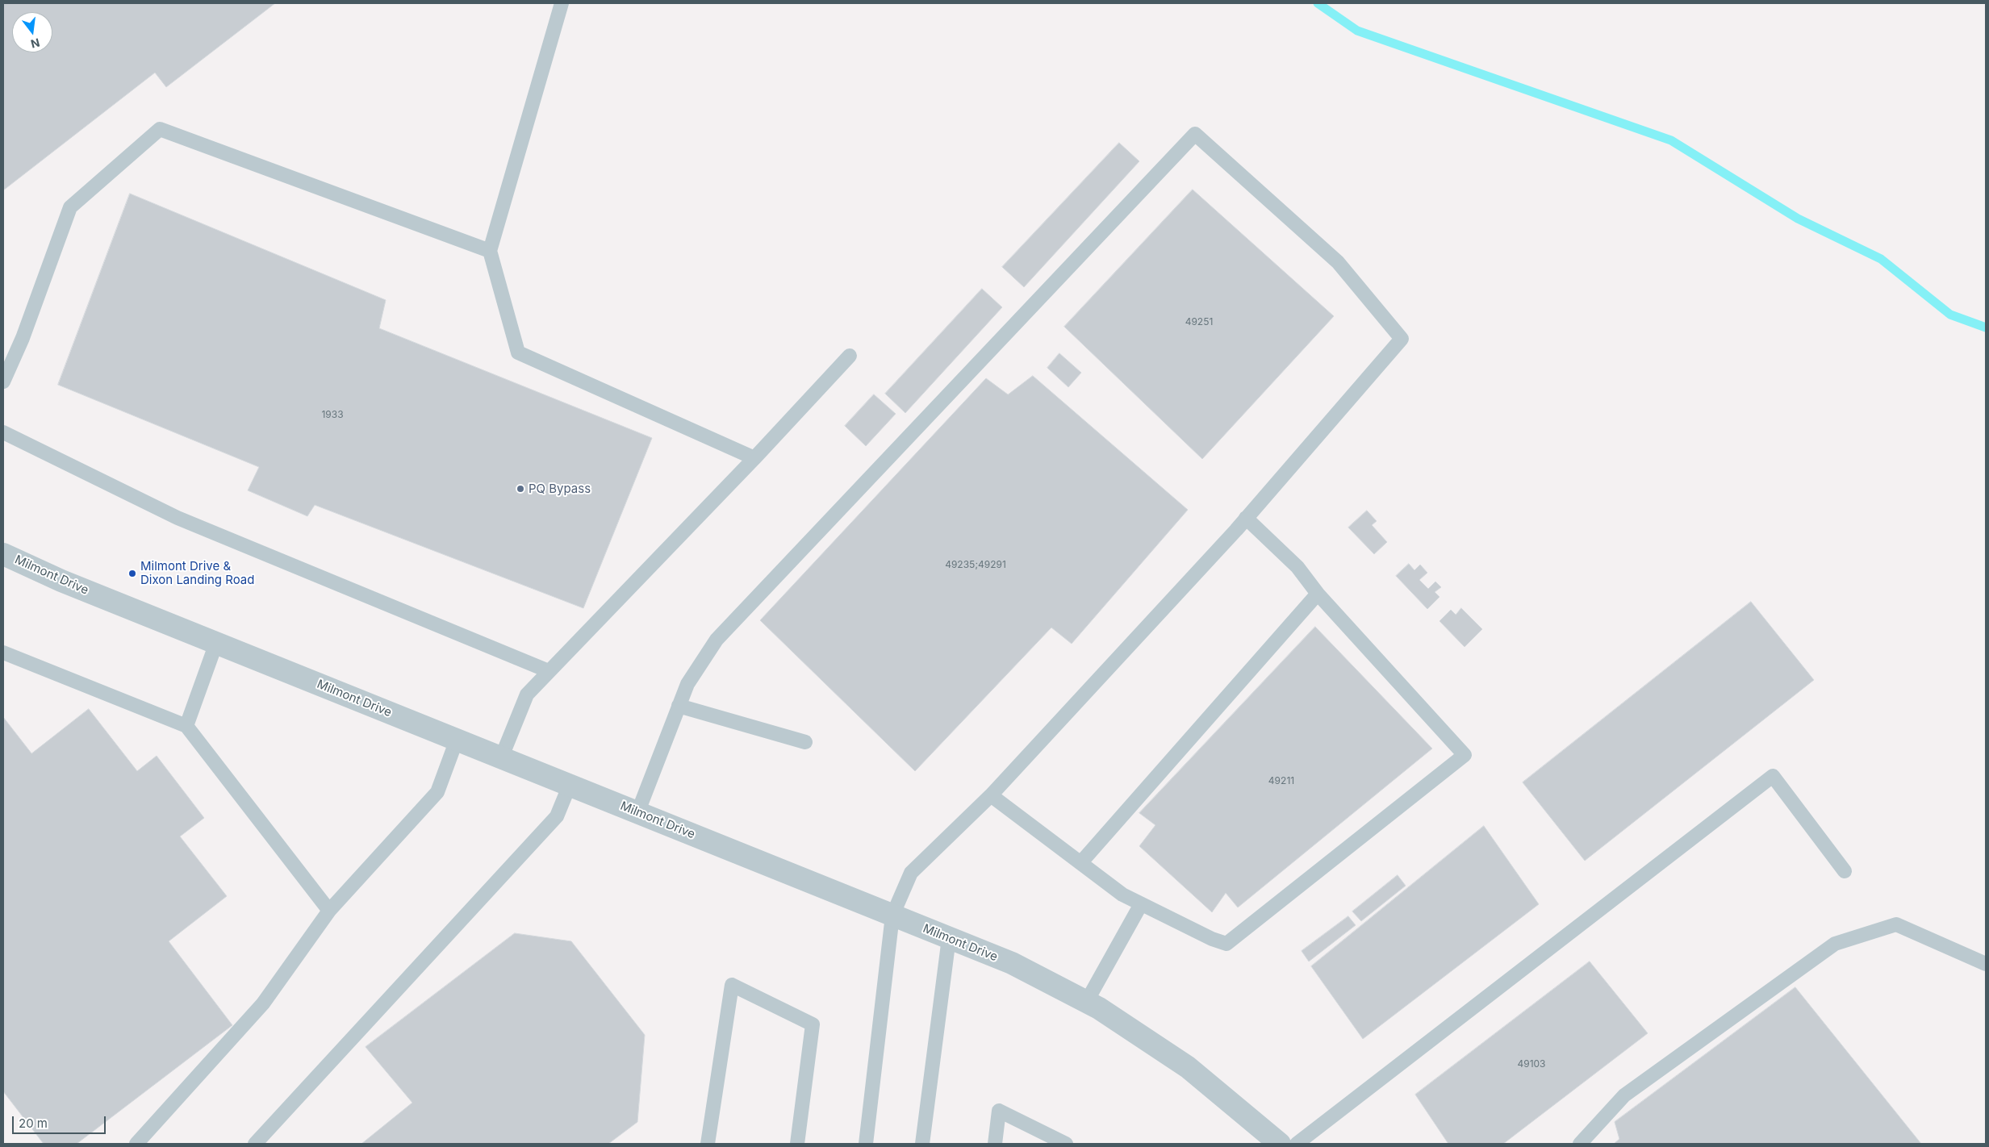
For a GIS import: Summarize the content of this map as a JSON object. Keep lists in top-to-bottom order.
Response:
{
  "streets": {
    "street": ["Milmont Drive"]
  },
  "places": ["PQ Bypass", "Milmont Drive & Dixon Landing Road"],
  "house_numbers": [
    "49251",
    "1933",
    "49235;49291",
    "49211",
    "49103"
  ],
  "scale_bar": "20 m",
  "north": "bottom"
}
